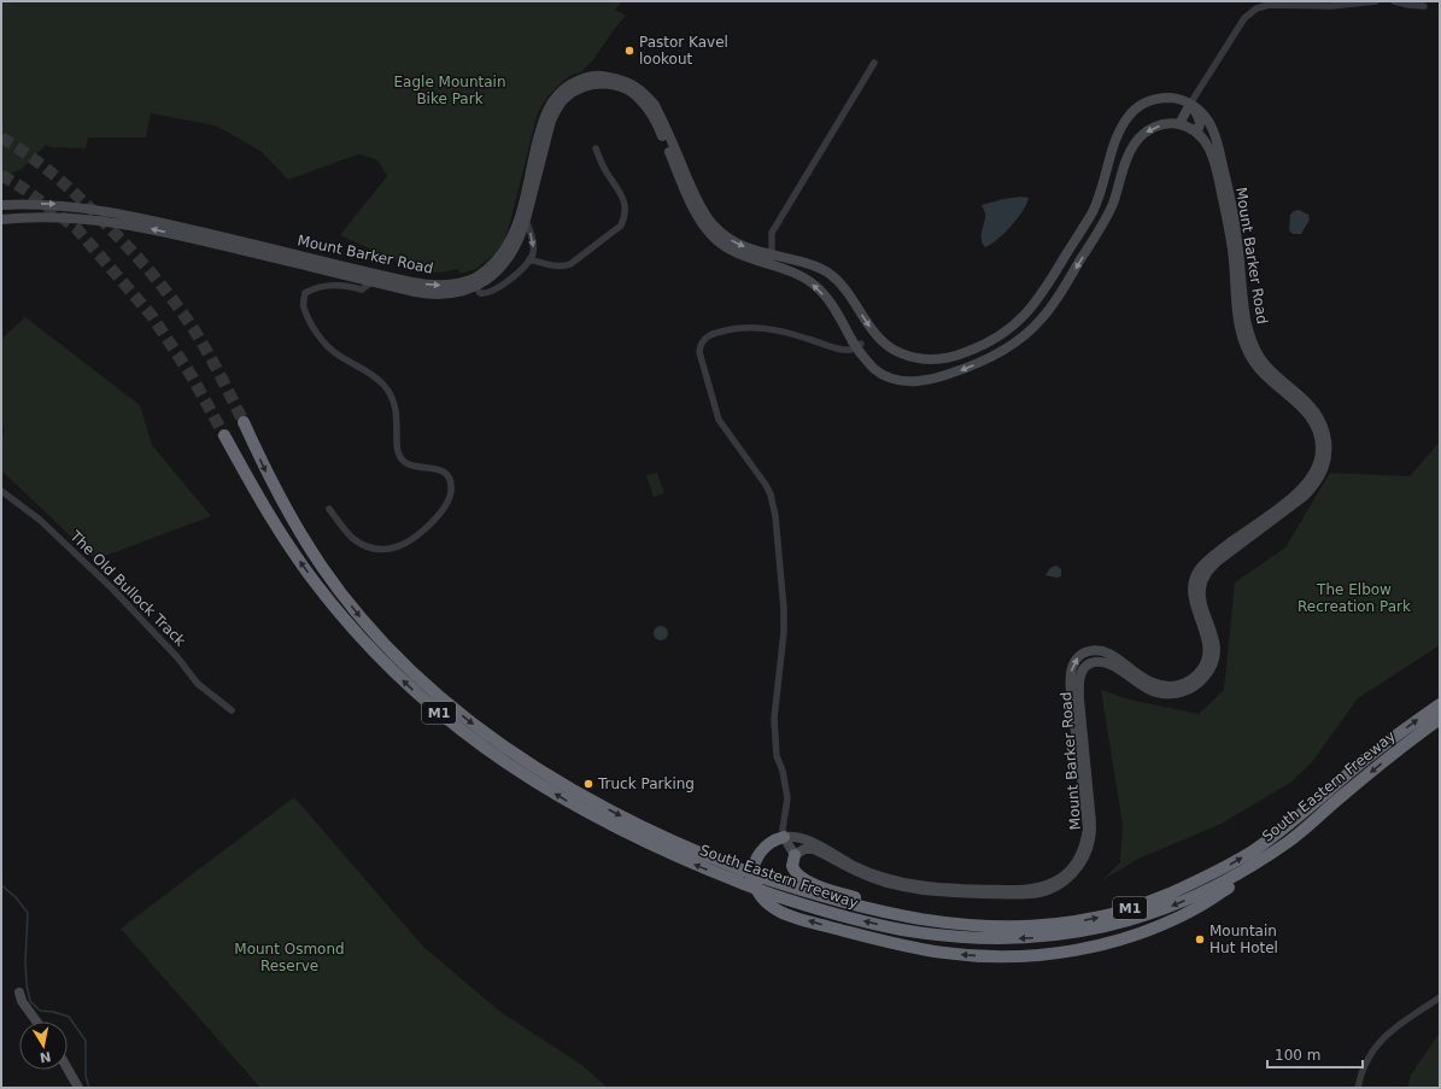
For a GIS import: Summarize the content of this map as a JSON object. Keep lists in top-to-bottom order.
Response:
{
  "streets": {
    "highway": ["M1", "South Eastern Freeway"],
    "main road": ["Mount Barker Road"],
    "street": ["The Old Bullock Track"]
  },
  "parks": ["Eagle Mountain Bike Park", "The Elbow Recreation Park", "Mount Osmond Reserve"],
  "places": ["Pastor Kavel lookout", "Truck Parking", "Mountain Hut Hotel"],
  "scale_bar": "100 m",
  "north": "bottom"
}
